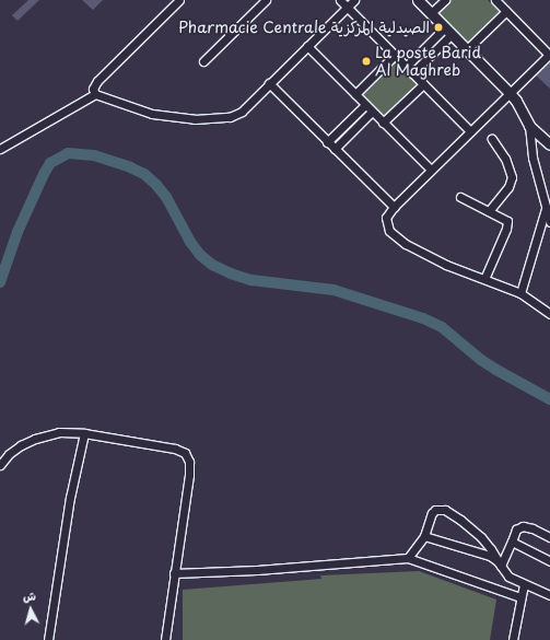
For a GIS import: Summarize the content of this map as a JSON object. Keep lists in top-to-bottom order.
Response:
{
  "places": ["Pharmacie Centrale الصيدلية المركزية", "La poste Barid Al Maghreb"],
  "north": "top"
}
